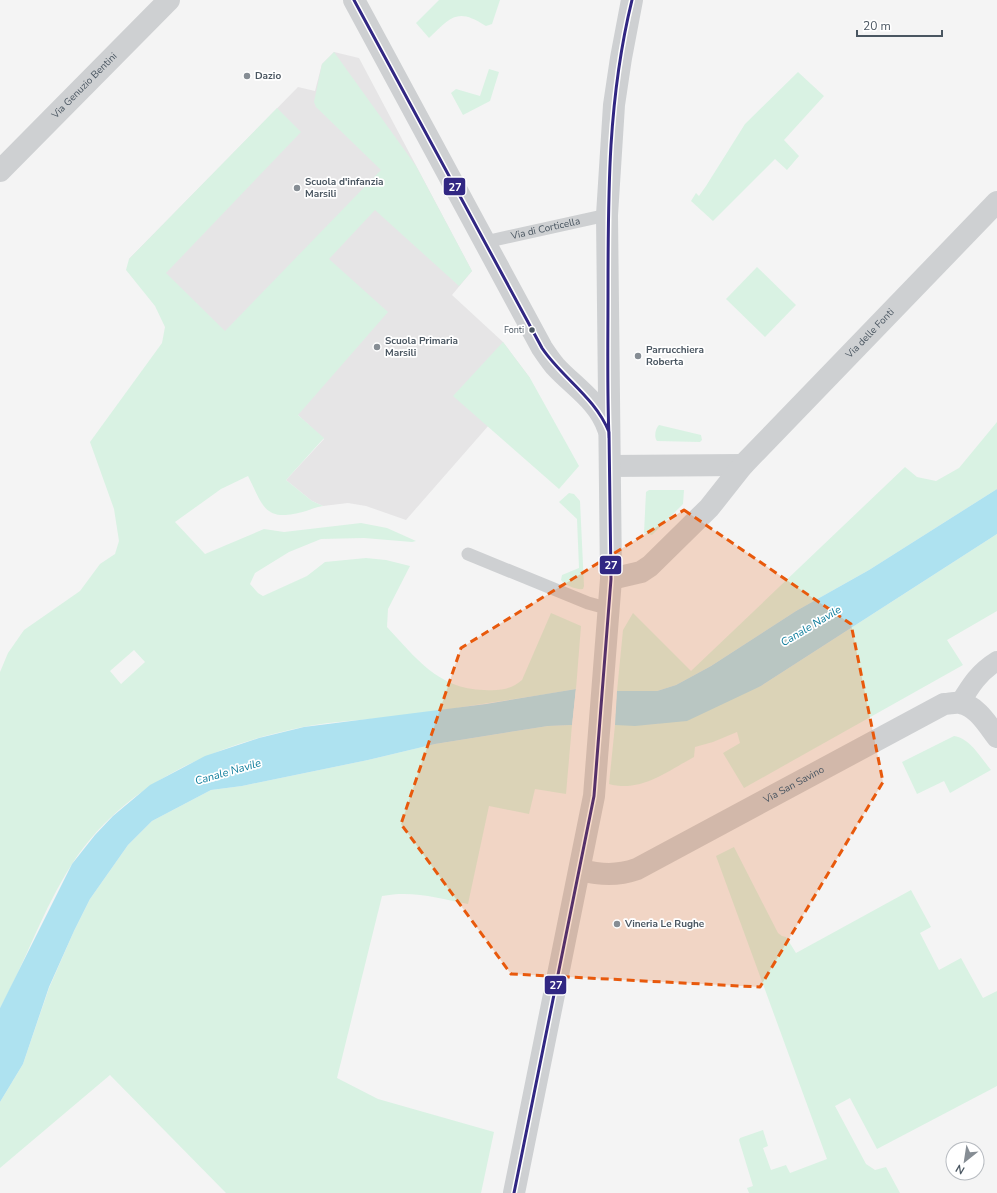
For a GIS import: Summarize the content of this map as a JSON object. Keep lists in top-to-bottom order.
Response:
{
  "streets": {
    "street": ["Via Genuzio Bentini", "Via delle Fonti", "Via San Savino"],
    "lane": ["Via di Corticella"]
  },
  "water": ["Canale Navile"],
  "places": [
    "Dazio",
    "Scuola d'infanzia Marsili",
    "Fonti",
    "Scuola Primaria Marsili",
    "Parrucchiera Roberta",
    "Vineria Le Rughe"
  ],
  "lines": ["transit line 27"],
  "scale_bar": "20 m",
  "north": "bottom left"
}
